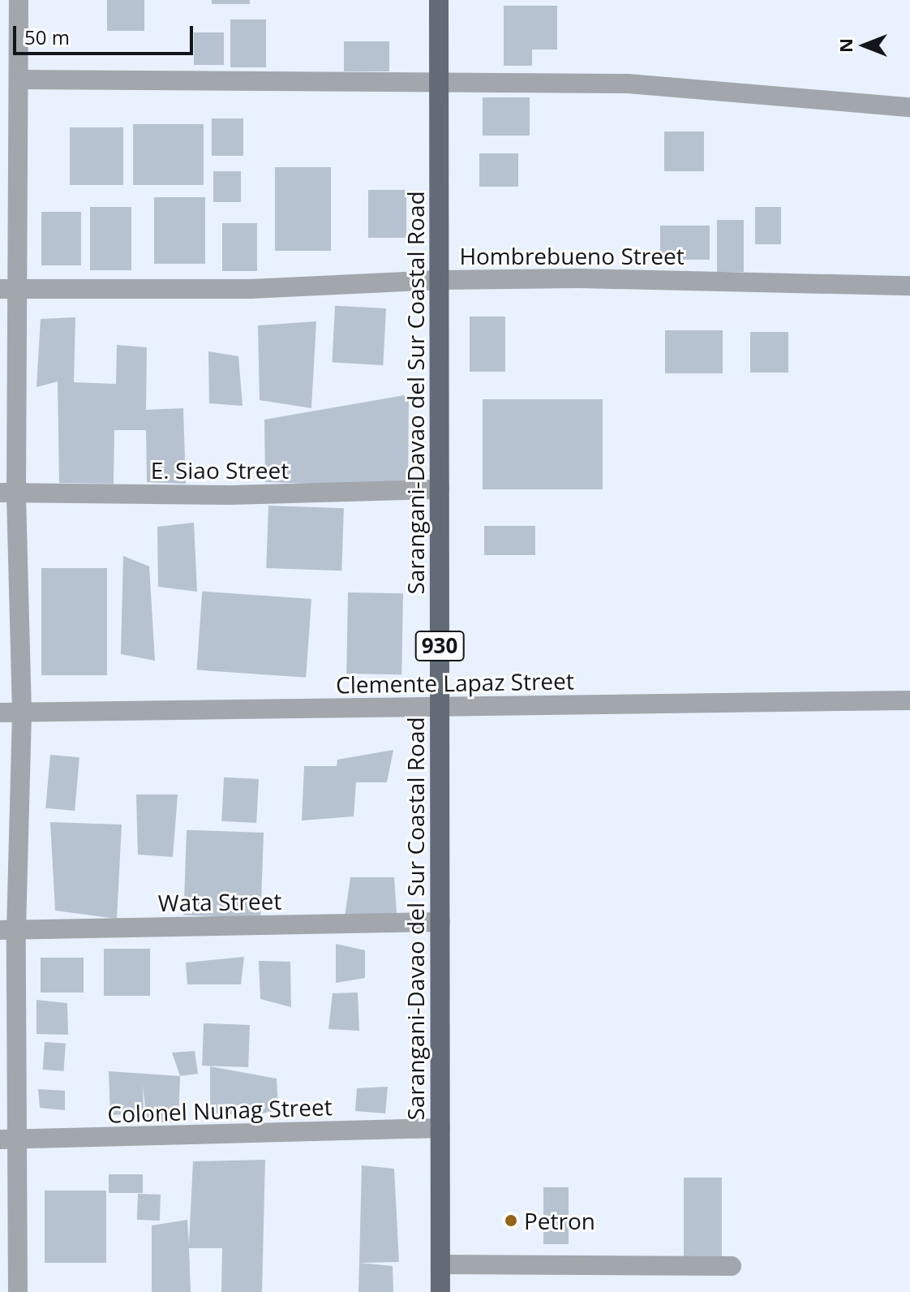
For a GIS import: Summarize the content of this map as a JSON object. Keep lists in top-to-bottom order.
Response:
{
  "streets": {
    "main road": ["Sarangani-Davao del Sur Coastal Road", "930"],
    "street": [
      "Hombrebueno Street",
      "E. Siao Street",
      "Clemente Lapaz Street",
      "Wata Street",
      "Colonel Nunag Street"
    ]
  },
  "crossings": [
    ["Hombrebueno Street", "Sarangani-Davao del Sur Coastal Road"],
    ["Sarangani-Davao del Sur Coastal Road", "E. Siao Street"],
    ["Sarangani-Davao del Sur Coastal Road", "Clemente Lapaz Street"],
    ["Sarangani-Davao del Sur Coastal Road", "Wata Street"],
    ["Sarangani-Davao del Sur Coastal Road", "Colonel Nunag Street"]
  ],
  "places": ["Petron"],
  "scale_bar": "50 m",
  "north": "left"
}
